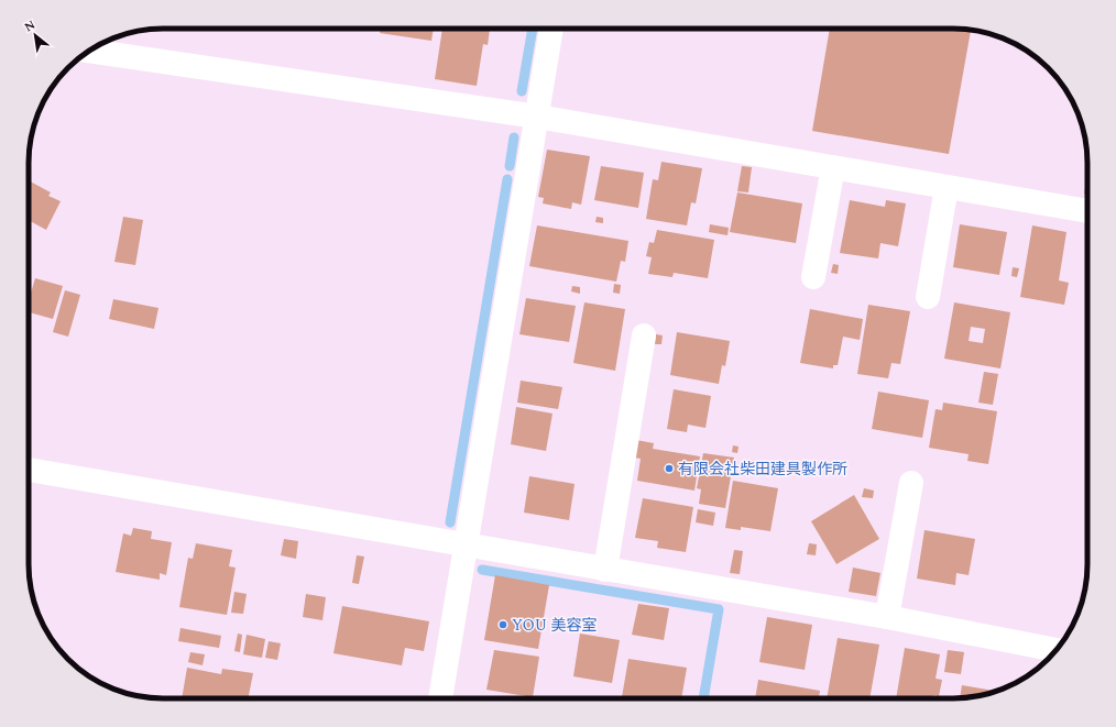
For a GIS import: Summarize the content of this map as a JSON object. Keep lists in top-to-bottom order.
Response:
{
  "places": ["有限会社柴田建具製作所", "YOU 美容室"],
  "north": "top left"
}
